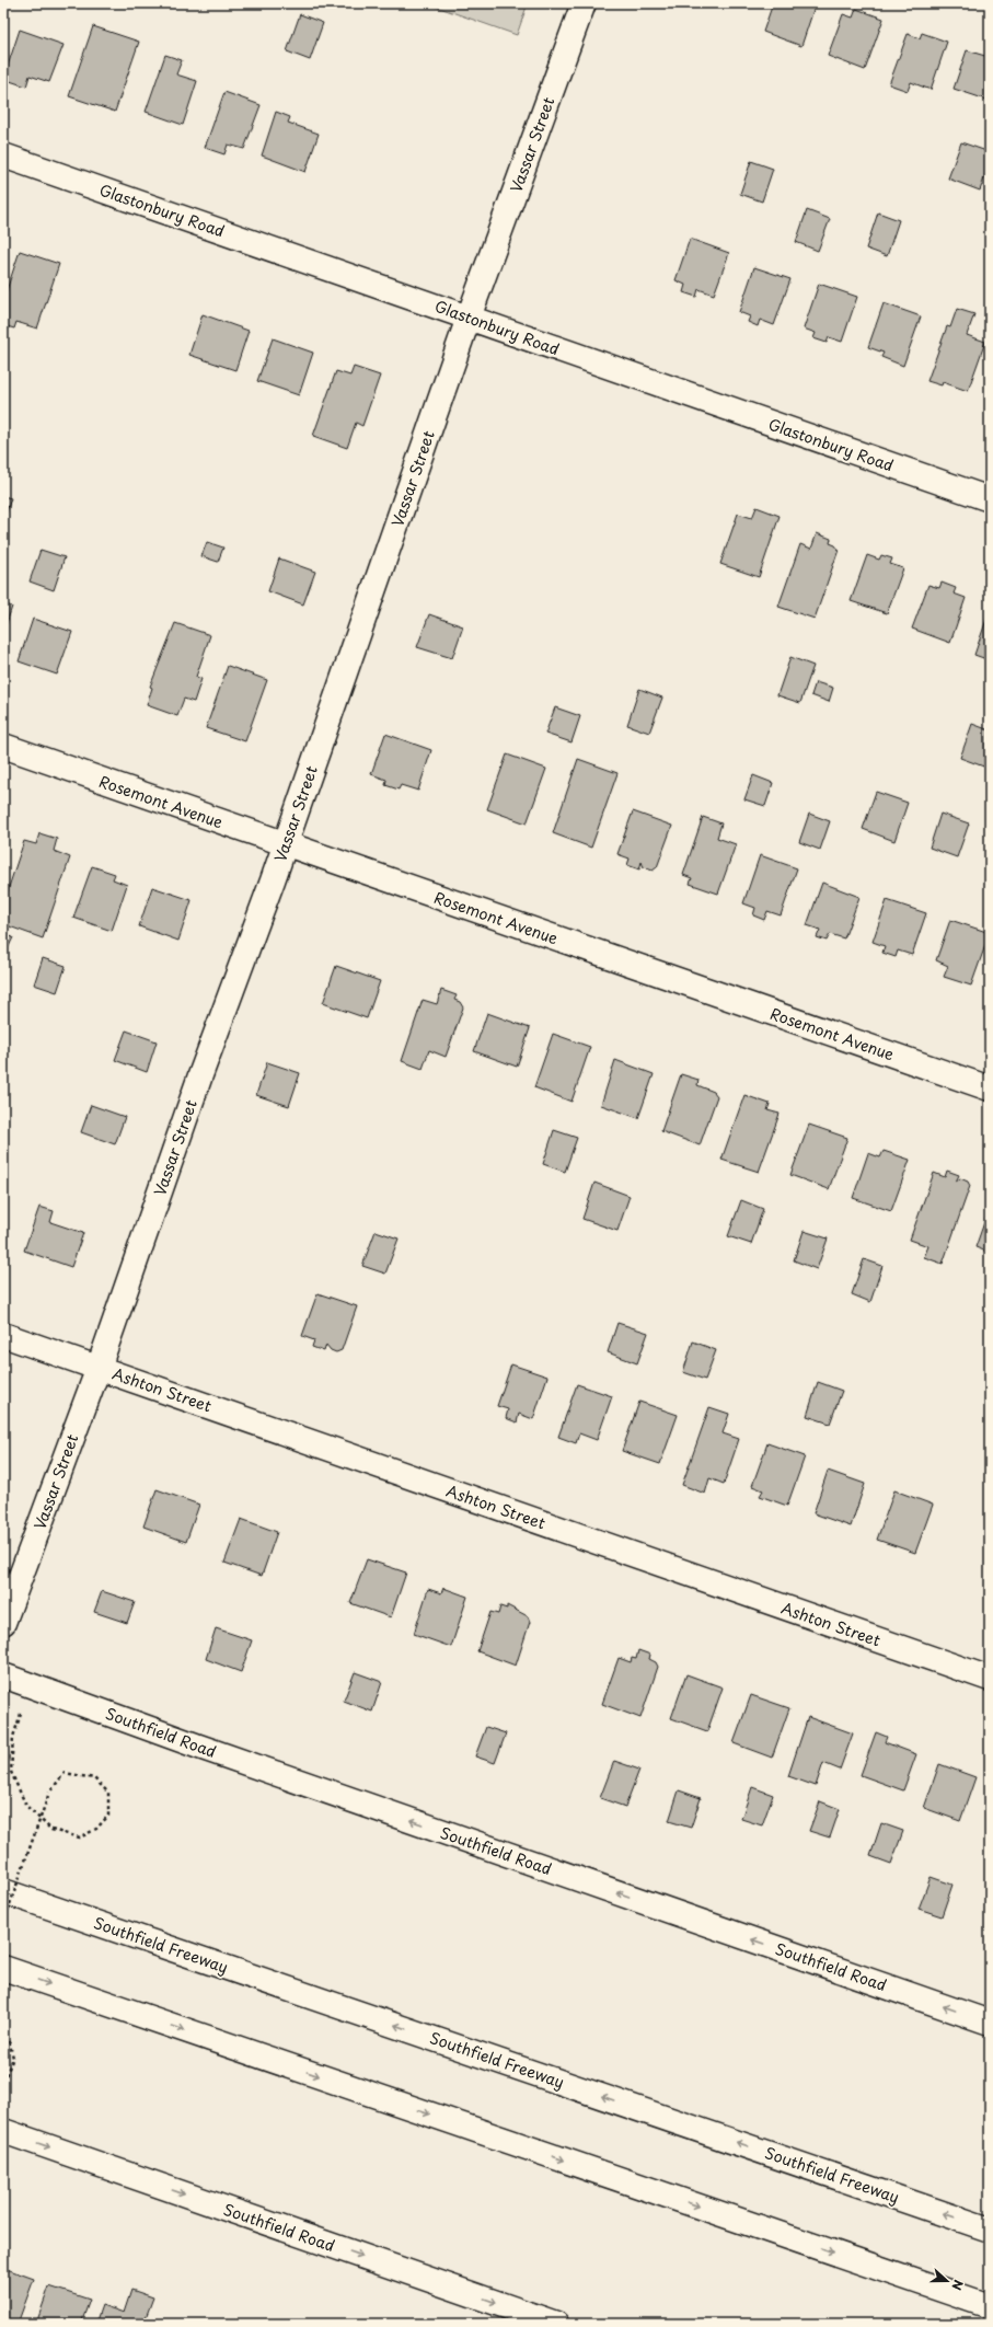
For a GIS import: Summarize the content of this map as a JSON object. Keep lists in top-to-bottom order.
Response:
{
  "streets": {
    "main road": [
      "Vassar Street",
      "Glastonbury Road",
      "Rosemont Avenue",
      "Ashton Street",
      "Southfield Road",
      "Southfield Freeway"
    ]
  },
  "crossings": [
    ["Vassar Street", "Glastonbury Road"],
    ["Vassar Street", "Rosemont Avenue"],
    ["Vassar Street", "Ashton Street"]
  ],
  "north": "right"
}
